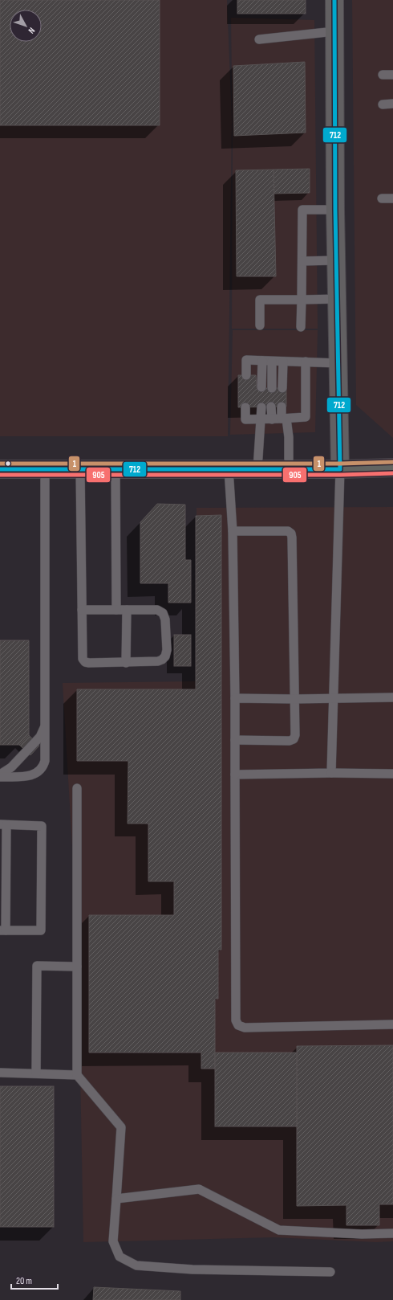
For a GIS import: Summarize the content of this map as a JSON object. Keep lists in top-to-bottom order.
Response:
{
  "lines": ["transit line 712", "transit line 1", "transit line 905"],
  "scale_bar": "20 m",
  "north": "bottom right"
}
